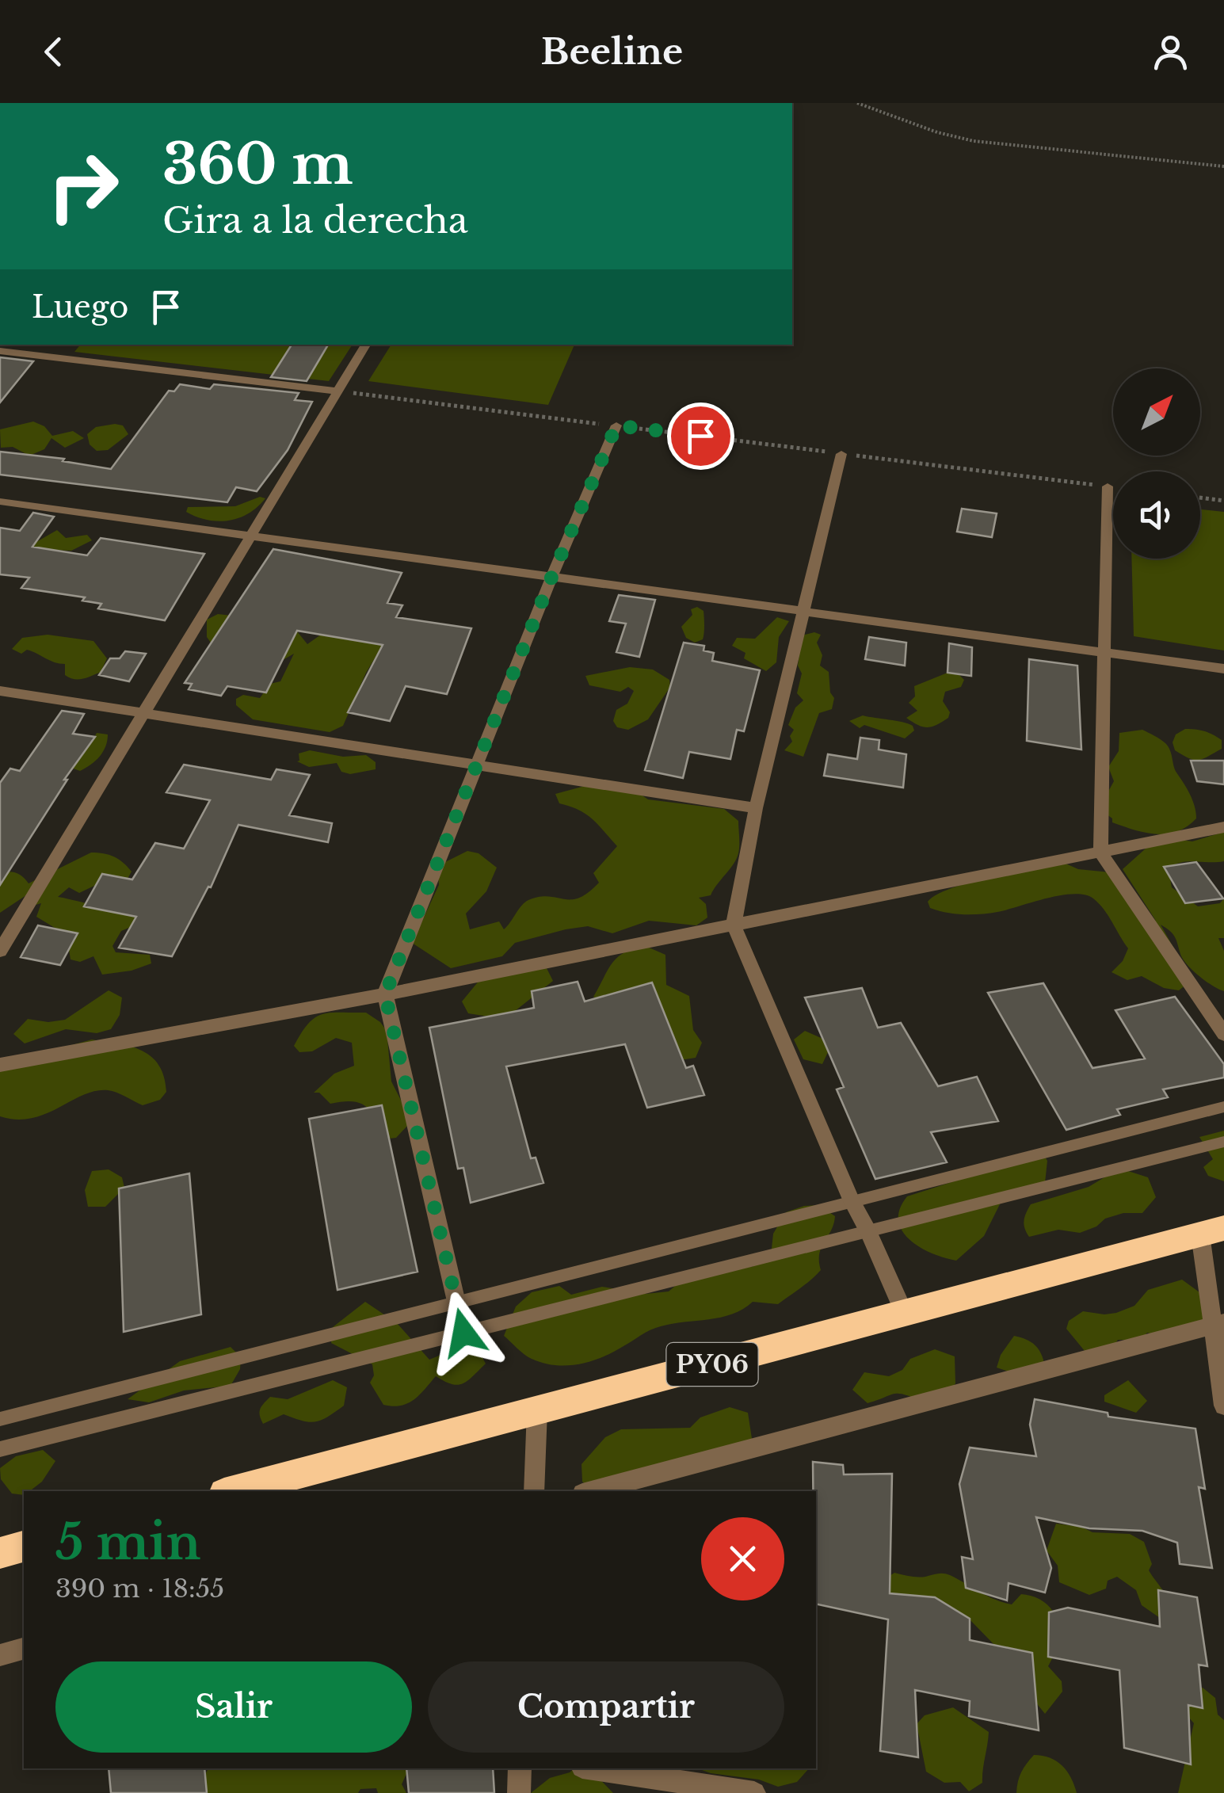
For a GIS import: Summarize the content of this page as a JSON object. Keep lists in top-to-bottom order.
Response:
{
  "streets": {
    "highway": ["PY06"]
  },
  "north": "top right",
  "page": {
    "header": "Beeline",
    "turn": ["360 m", "Gira a la derecha"],
    "then": "Luego",
    "heading": ["5 min", "390 m · 18:55"],
    "buttons": ["Salir", "Compartir"]
  }
}
